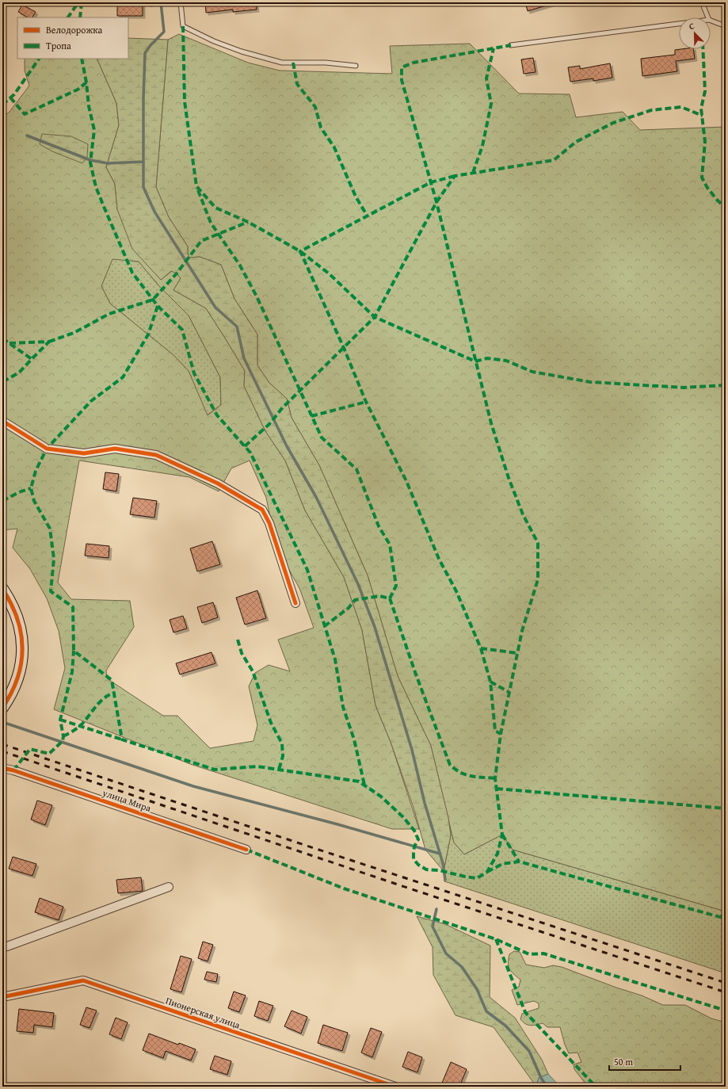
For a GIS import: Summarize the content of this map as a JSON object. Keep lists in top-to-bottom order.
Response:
{
  "streets": {
    "street": ["улица Мира", "Пионерская улица"]
  },
  "legend": ["Велодорожка", "Тропа"],
  "scale_bar": "50 m",
  "north": "top left"
}
